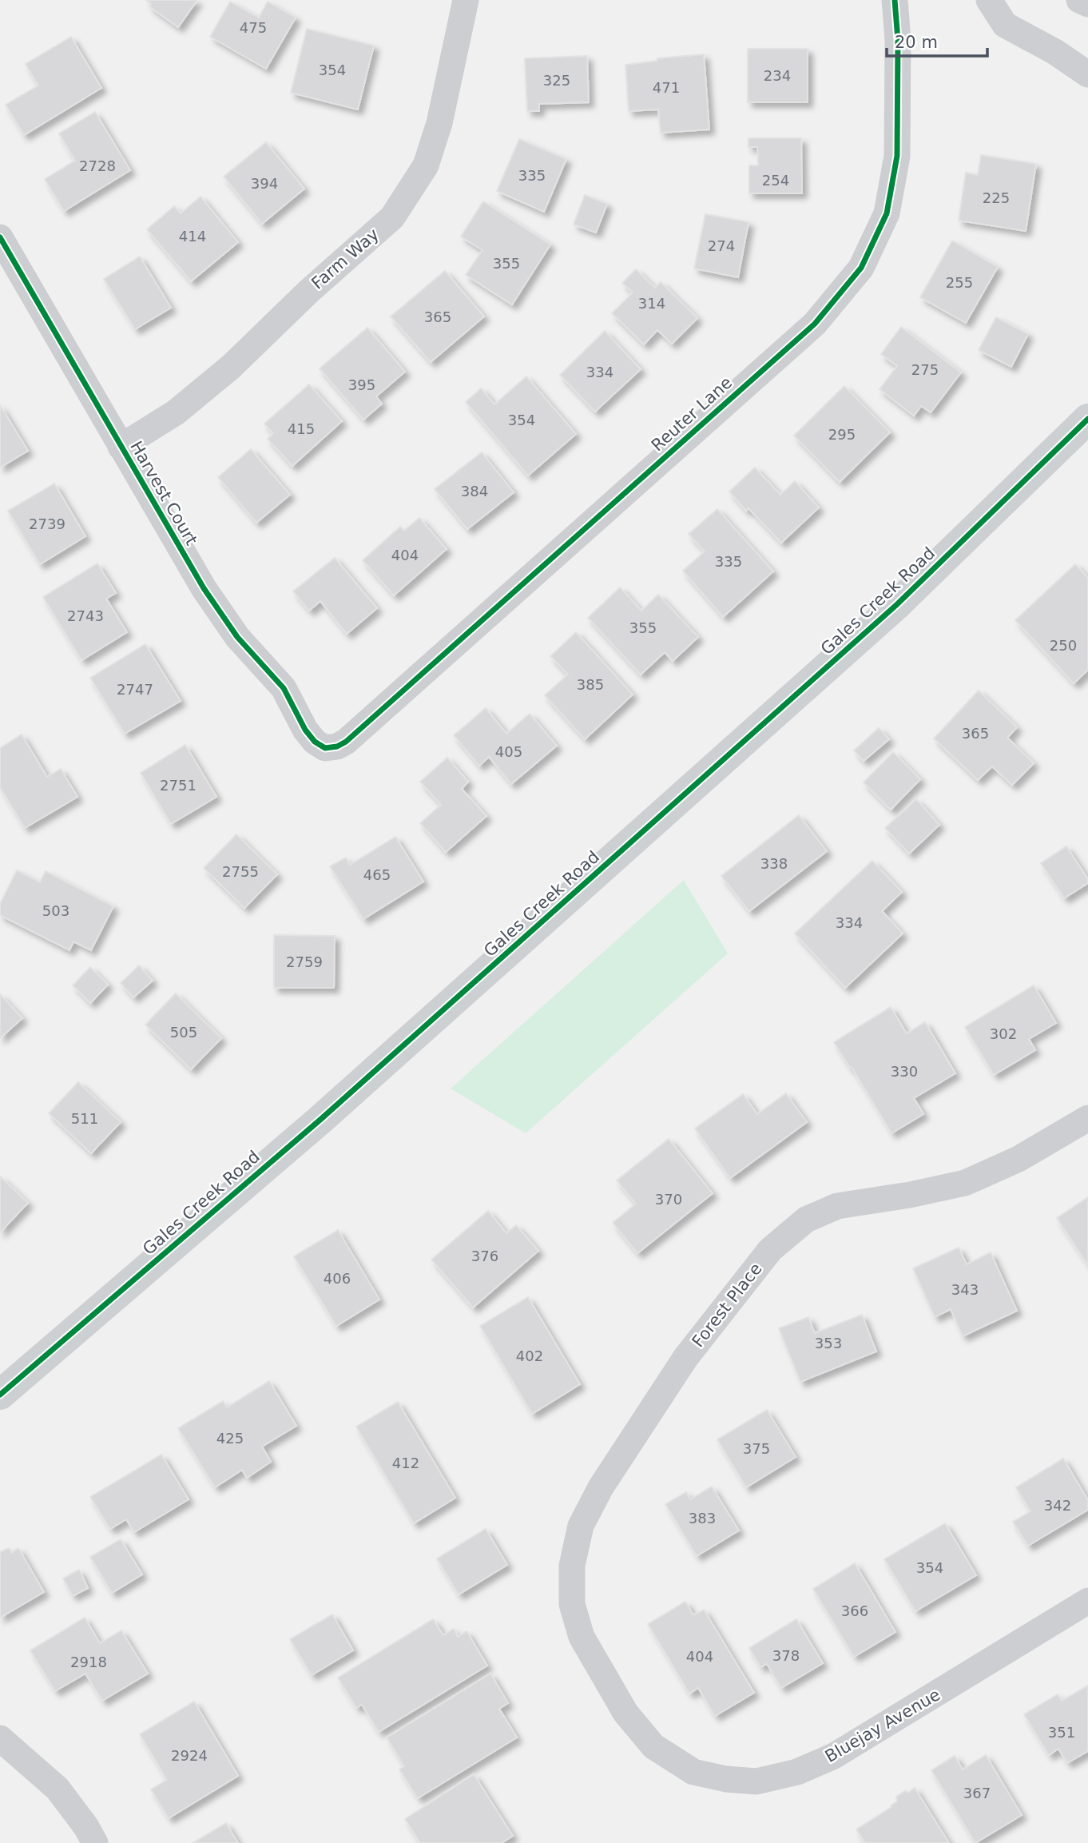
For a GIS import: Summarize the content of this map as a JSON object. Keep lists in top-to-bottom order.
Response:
{
  "streets": {
    "main road": ["Gales Creek Road"],
    "street": [
      "Farm Way",
      "Reuter Lane",
      "Harvest Court",
      "Forest Place",
      "Bluejay Avenue"
    ]
  },
  "crossings": [
    ["Farm Way", "Harvest Court"],
    ["Reuter Lane", "Harvest Court"],
    ["Forest Place", "Bluejay Avenue"]
  ],
  "house_numbers": [
    "475",
    "354",
    "234",
    "325",
    "471",
    "2728",
    "335",
    "254",
    "394",
    "225",
    "414",
    "274",
    "355",
    "255",
    "314",
    "365",
    "275",
    "334",
    "395",
    "354",
    "415",
    "295",
    "384",
    "2739",
    "404",
    "335",
    "2743",
    "355",
    "250",
    "385",
    "2747",
    "365",
    "405",
    "2751",
    "338",
    "2755",
    "465",
    "503",
    "334",
    "2759",
    "505",
    "302",
    "330",
    "511",
    "370",
    "376",
    "406",
    "343",
    "353",
    "402",
    "425",
    "375",
    "412",
    "342",
    "383",
    "354",
    "366",
    "378",
    "404",
    "2918",
    "351",
    "2924",
    "367"
  ],
  "scale_bar": "20 m"
}
